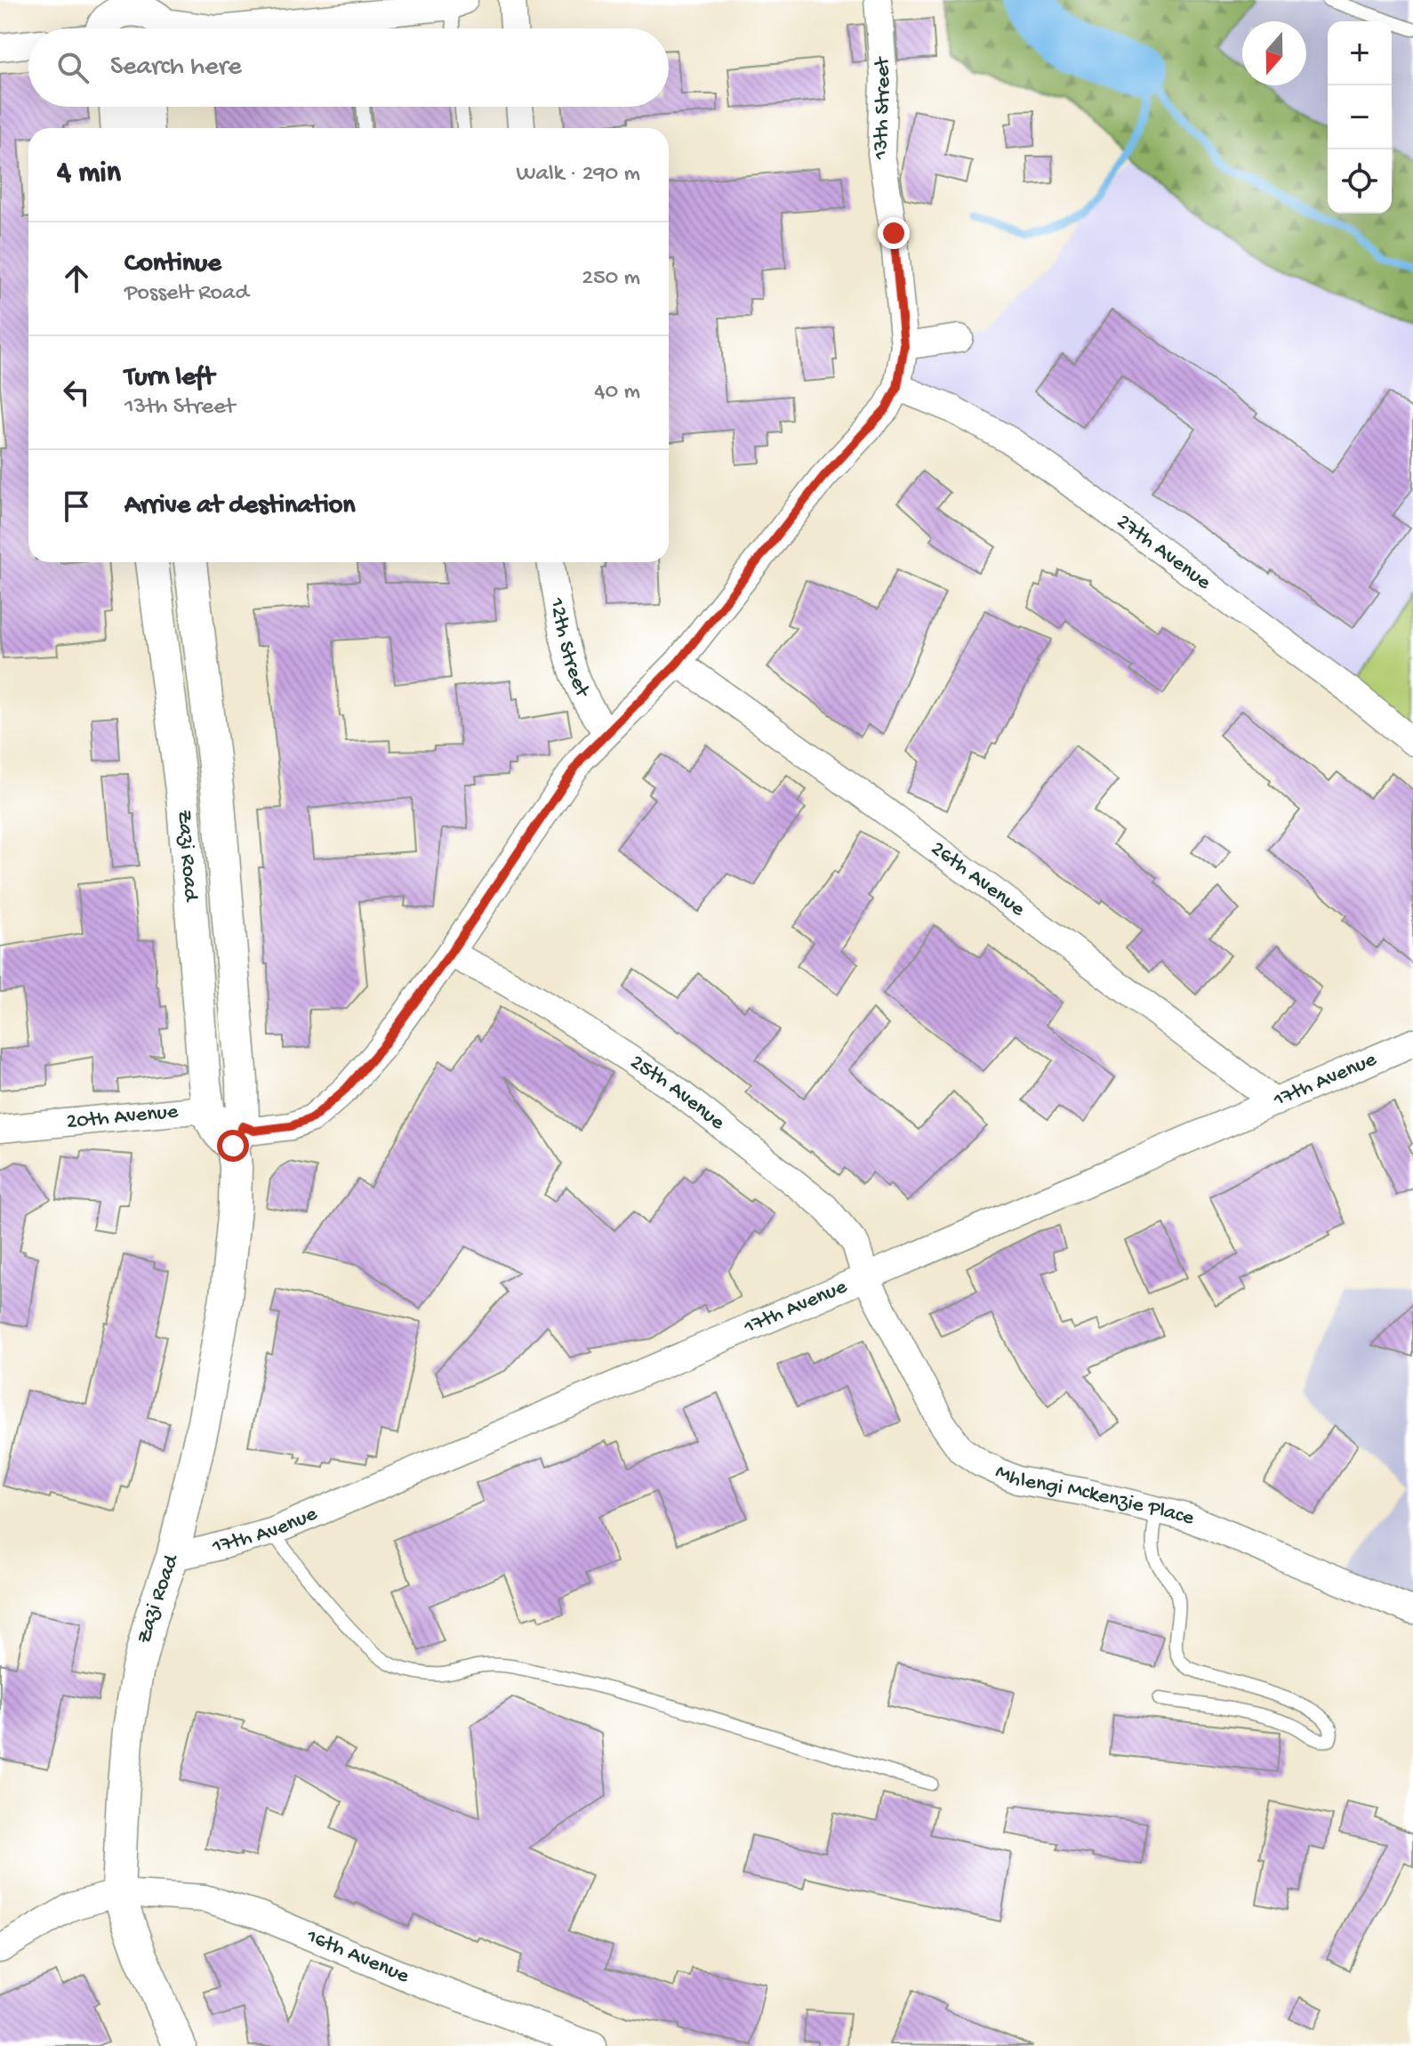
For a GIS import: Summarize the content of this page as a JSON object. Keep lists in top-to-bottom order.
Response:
{
  "streets": {
    "street": [
      "13th Street",
      "27th Avenue",
      "12th Street",
      "Zazi Road",
      "26th Avenue",
      "17th Avenue",
      "25th Avenue",
      "20th Avenue",
      "Mhlengi Mckenzie Place",
      "16th Avenue"
    ]
  },
  "crossings": [
    ["13th Street", "27th Avenue"],
    ["Zazi Road", "17th Avenue"],
    ["Zazi Road", "20th Avenue"],
    ["Zazi Road", "16th Avenue"],
    ["26th Avenue", "17th Avenue"],
    ["17th Avenue", "25th Avenue"],
    ["17th Avenue", "Mhlengi Mckenzie Place"],
    ["25th Avenue", "Mhlengi Mckenzie Place"]
  ],
  "north": "bottom",
  "page": {
    "map_buttons": ["+", "−"],
    "search": "Search here",
    "heading": ["4 min", "Walk · 290 m"],
    "list": [
      ["Continue", "Posselt Road", "250 m"],
      ["Turn left", "13th Street", "40 m"],
      "Arrive at destination"
    ]
  }
}
